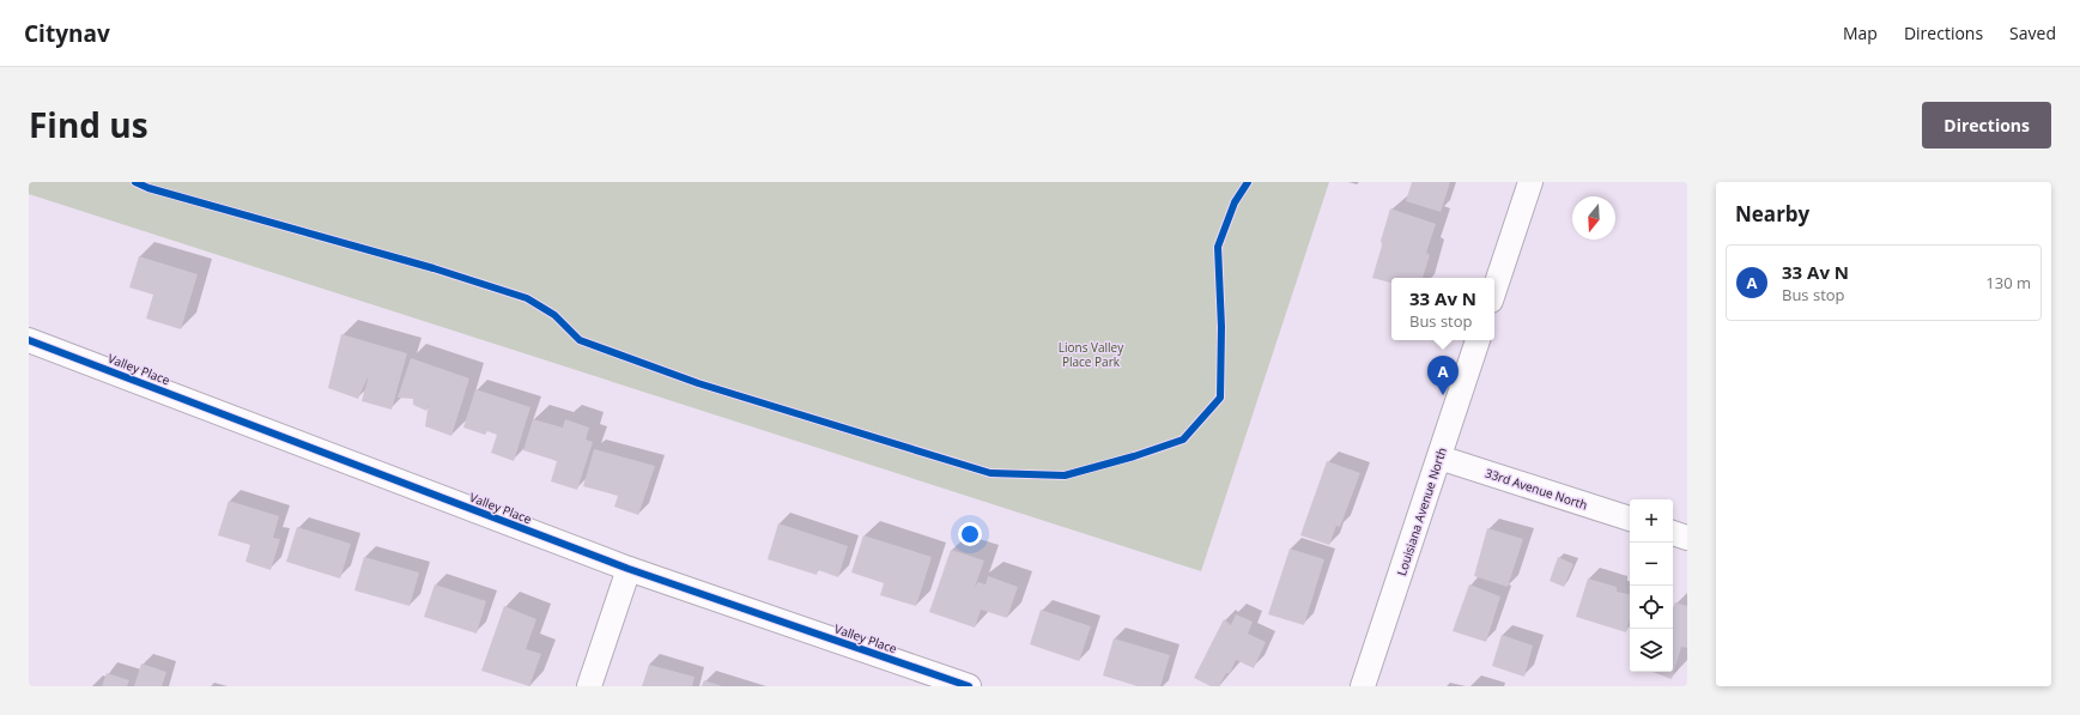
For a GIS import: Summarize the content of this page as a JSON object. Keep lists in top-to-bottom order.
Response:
{
  "streets": {
    "street": ["Valley Place", "33rd Avenue North", "Louisiana Avenue North"]
  },
  "crossings": [
    ["33rd Avenue North", "Louisiana Avenue North"]
  ],
  "parks": ["Lions Valley Place Park"],
  "north": "bottom",
  "page": {
    "header": "Citynav",
    "nav": ["Map", "Directions", "Saved"],
    "title": "Find us",
    "buttons": "Directions",
    "heading": "Nearby",
    "list": [
      {
        "mark": "A",
        "name": "33 Av N",
        "note": "Bus stop",
        "value": "130 m"
      }
    ],
    "popup": ["33 Av N", "Bus stop"],
    "pins": "A",
    "map_buttons": ["+", "−"]
  }
}
